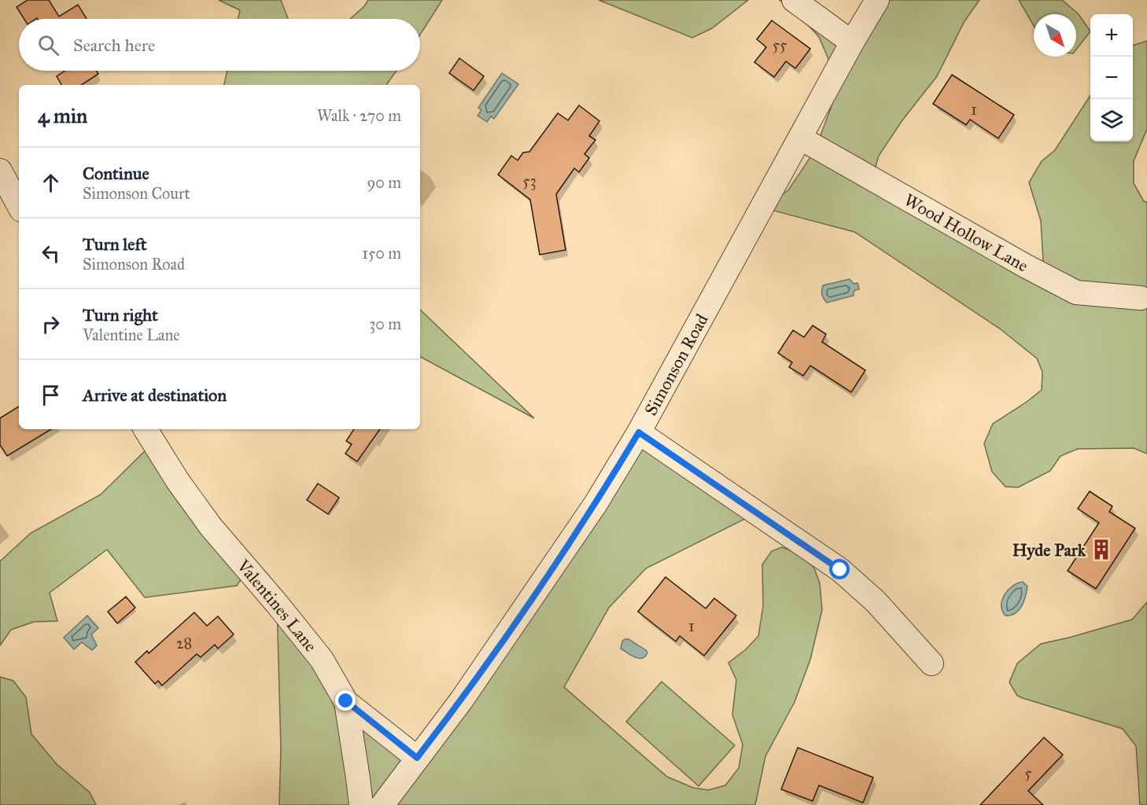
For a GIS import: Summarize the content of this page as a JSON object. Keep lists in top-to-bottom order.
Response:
{
  "streets": {
    "street": ["Wood Hollow Lane", "Simonson Road", "Valentines Lane"]
  },
  "crossings": [
    ["Wood Hollow Lane", "Simonson Road"]
  ],
  "places": {
    "building": ["Hyde Park"]
  },
  "house_numbers": [
    "55",
    "1",
    "53",
    "1",
    "28",
    "5"
  ],
  "north": "bottom right",
  "page": {
    "map_buttons": ["+", "−"],
    "search": "Search here",
    "heading": ["4 min", "Walk · 270 m"],
    "list": [
      ["Continue", "Simonson Court", "90 m"],
      ["Turn left", "Simonson Road", "150 m"],
      ["Turn right", "Valentine Lane", "30 m"],
      "Arrive at destination"
    ]
  }
}
